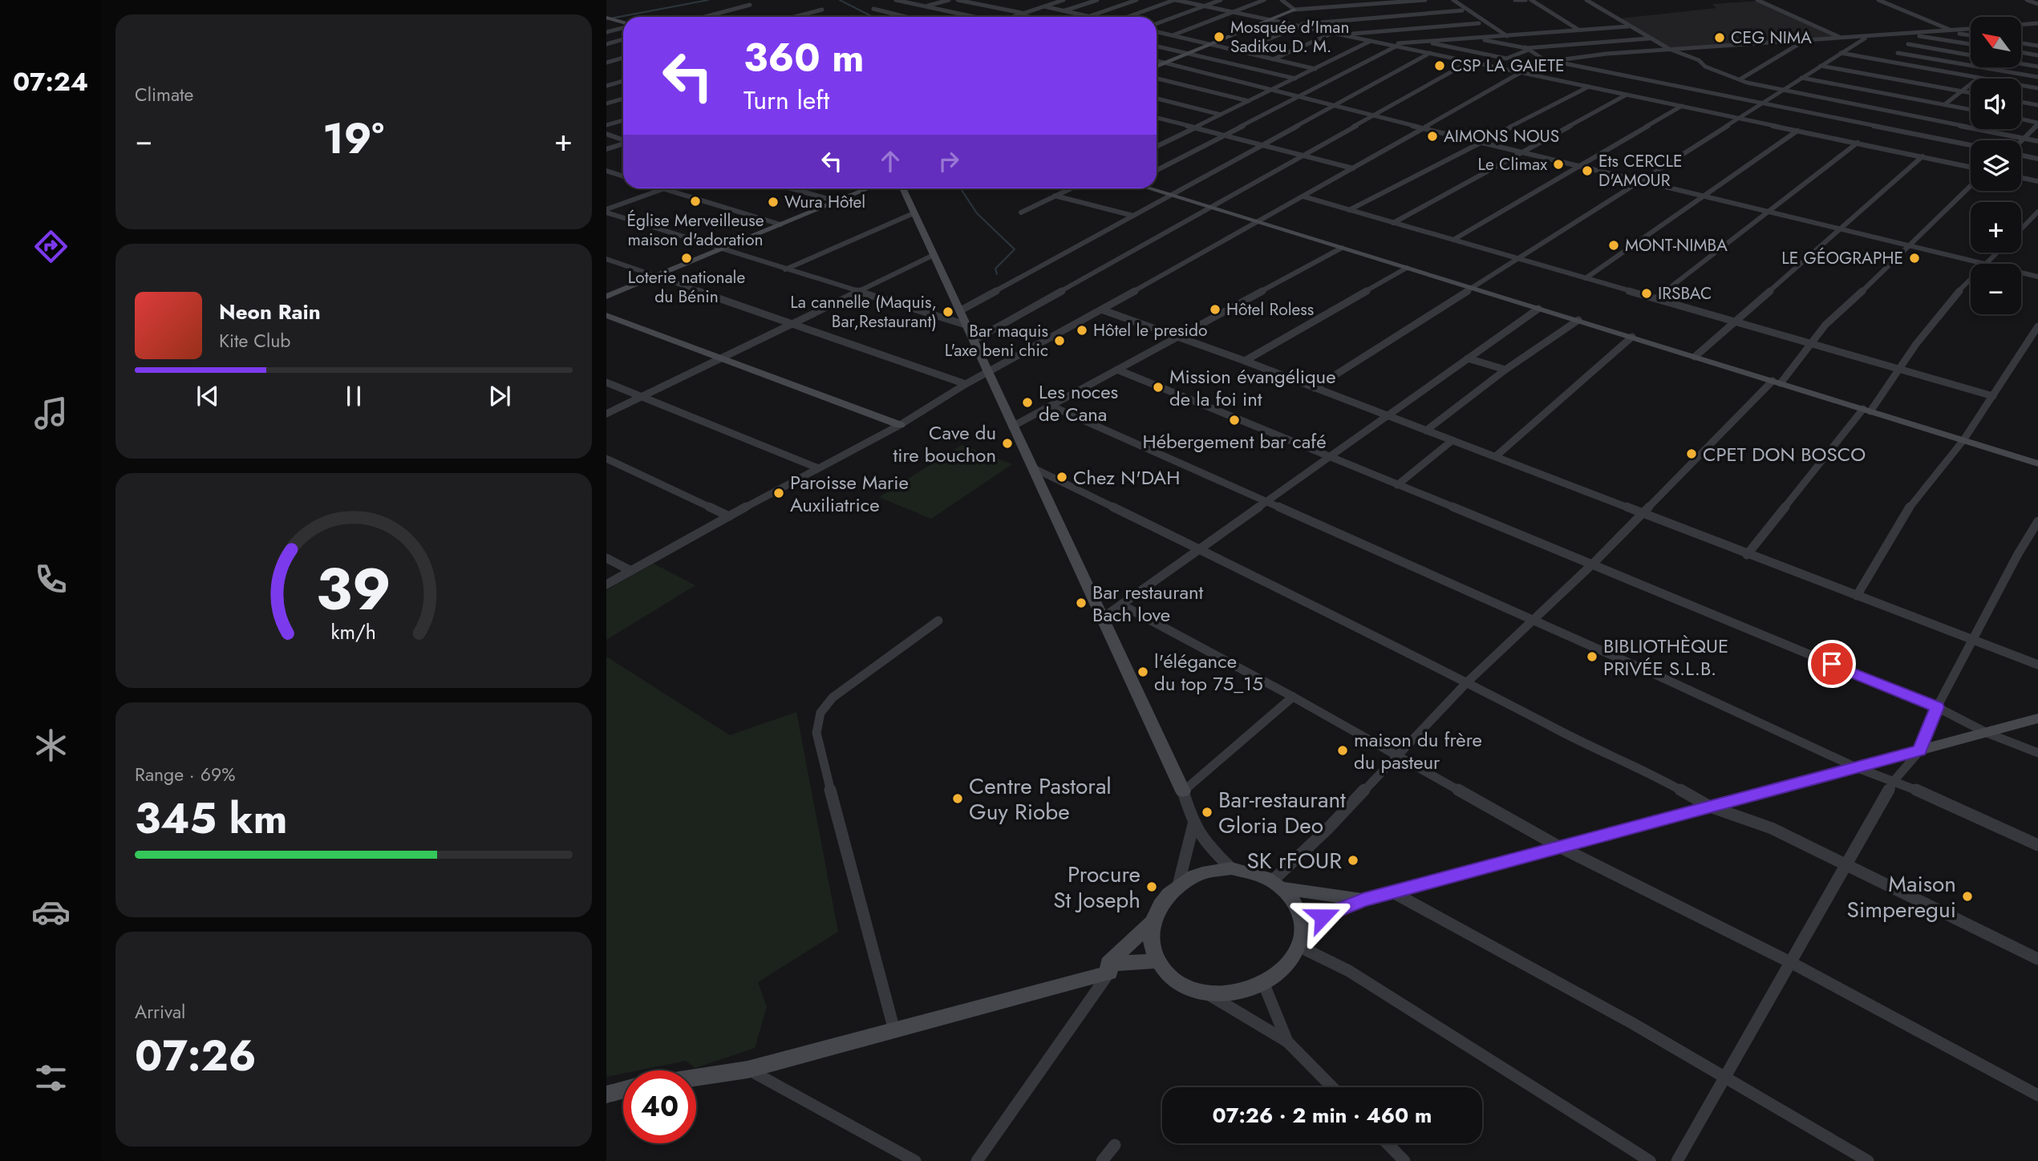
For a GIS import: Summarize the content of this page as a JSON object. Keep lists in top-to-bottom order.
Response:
{
  "places": [
    "Mosquée d'Iman Sadikou D. M.",
    "CEG NIMA",
    "CSP LA GAIETE",
    "AIMONS NOUS",
    "Le Climax",
    "Ets CERCLE D'AMOUR",
    "Église Merveilleuse maison d'adoration",
    "Wura Hôtel",
    "MONT-NIMBA",
    "Loterie nationale du Bénin",
    "LE GÉOGRAPHE",
    "IRSBAC",
    "Hôtel Roless",
    "La cannelle (Maquis, Bar,Restaurant)",
    "Hôtel le presido",
    "Bar maquis L'axe beni chic",
    "Mission évangélique de la foi int",
    "Les noces de Cana",
    "Hébergement bar café",
    "Cave du tire bouchon",
    "CPET DON BOSCO",
    "Chez N'DAH",
    "Paroisse Marie Auxiliatrice",
    "Bar restaurant Bach love",
    "BIBLIOTHÈQUE PRIVÉE S.L.B.",
    "l'élégance du top 75_15",
    "maison du frère du pasteur",
    "Centre Pastoral Guy Riobe",
    "Bar-restaurant Gloria Deo",
    "SK rFOUR",
    "Procure St Joseph",
    "Maison Simperegui"
  ],
  "north": "top left",
  "page": {
    "tabs": "07:24",
    "tile": [
      "Climate",
      ["Range · 69%", "345 km"],
      ["Arrival", "07:26"]
    ],
    "map_buttons": ["+", "−"],
    "turn": ["360 m", "Turn left"],
    "heat": ["−", "19°", "+"],
    "song": ["Neon Rain", "Kite Club"],
    "limit": "40",
    "trip": "07:26 · 2 min · 460 m",
    "gauge": ["39", "km/h"]
  }
}
